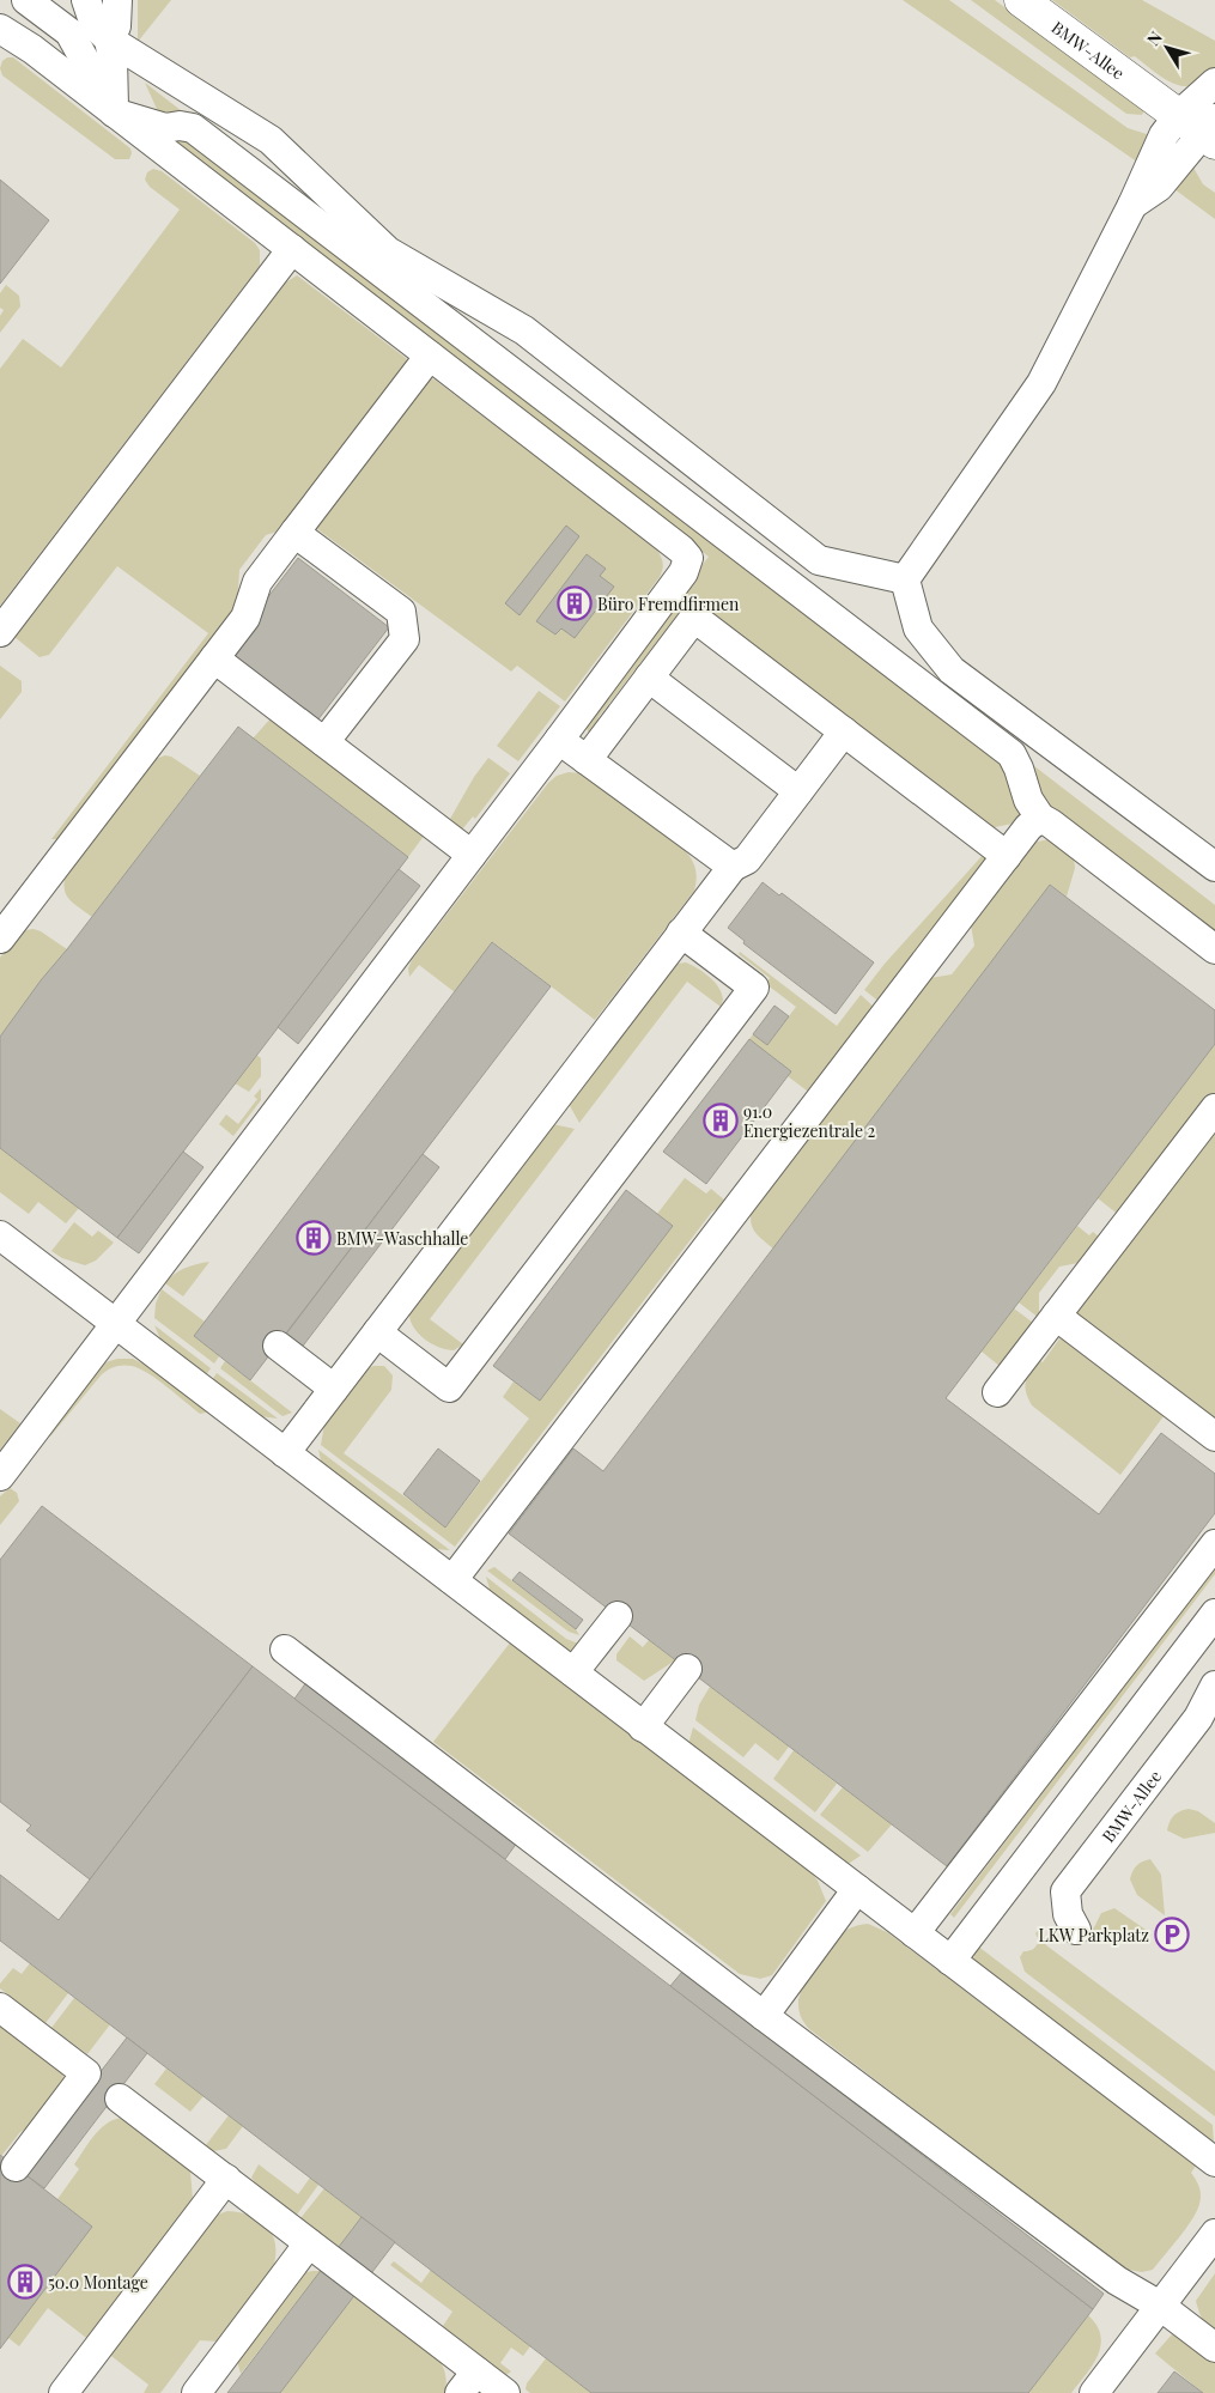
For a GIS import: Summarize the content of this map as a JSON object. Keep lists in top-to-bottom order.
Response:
{
  "streets": {
    "main road": ["BMW-Allee"]
  },
  "places": {
    "building": [
      "Büro Fremdfirmen",
      "91.0 Energiezentrale 2",
      "BMW-Waschhalle",
      "50.0 Montage"
    ],
    "parking": ["LKW Parkplatz"]
  },
  "north": "top left"
}
